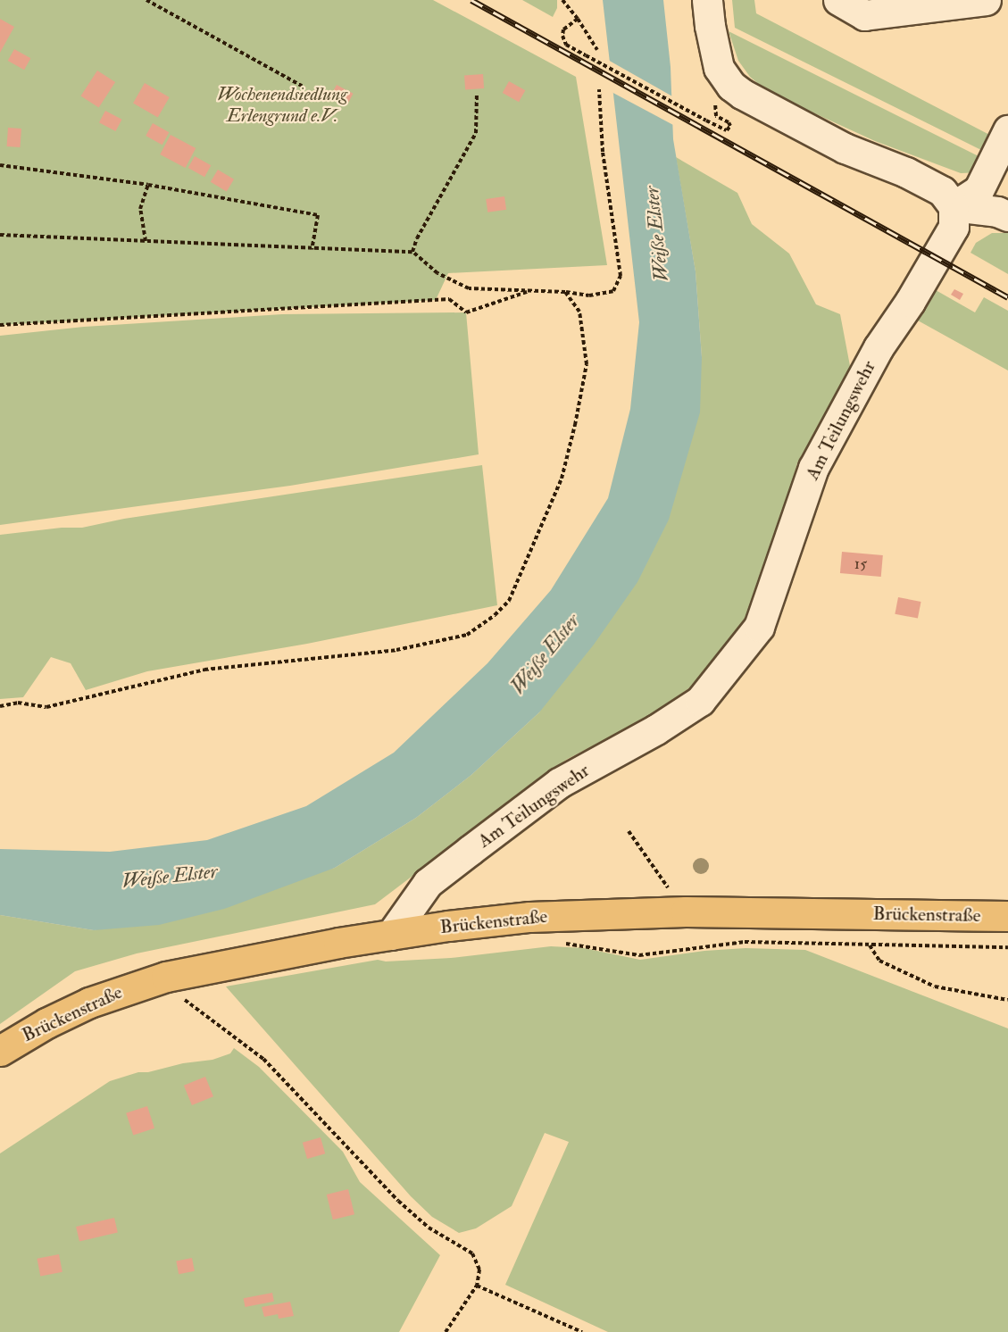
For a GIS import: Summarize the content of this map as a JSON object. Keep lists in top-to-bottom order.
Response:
{
  "streets": {
    "main road": ["Brückenstraße"],
    "lane": ["Am Teilungswehr"]
  },
  "crossings": [
    ["Am Teilungswehr", "Brückenstraße"]
  ],
  "water": ["Weiße Elster"],
  "parks": ["Wochenendsiedlung Erlengrund e.V."],
  "house_numbers": ["15"]
}
